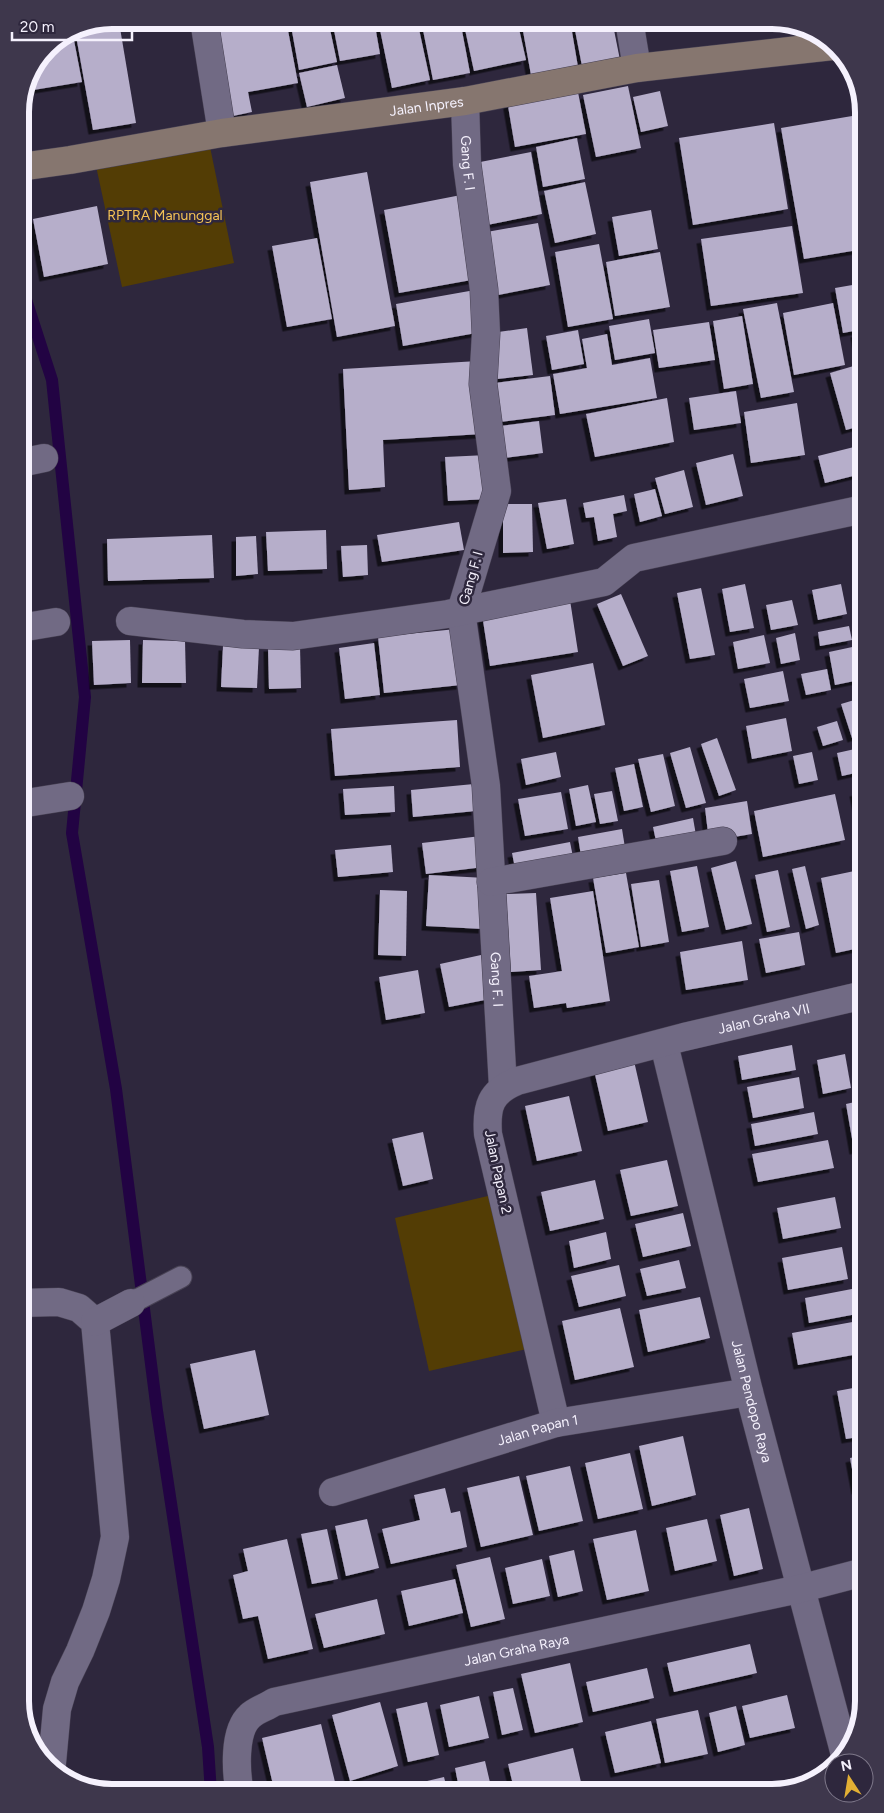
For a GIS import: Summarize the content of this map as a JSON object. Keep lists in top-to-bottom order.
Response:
{
  "streets": {
    "street": [
      "Jalan Inpres",
      "Gang F. I",
      "Jalan Graha VII",
      "Jalan Papan 2",
      "Jalan Pendopo Raya",
      "Jalan Papan 1",
      "Jalan Graha Raya"
    ]
  },
  "crossings": [
    ["Jalan Inpres", "Gang F. I"],
    ["Gang F. I", "Jalan Papan 2"],
    ["Jalan Graha VII", "Jalan Pendopo Raya"],
    ["Jalan Papan 2", "Jalan Papan 1"],
    ["Jalan Pendopo Raya", "Jalan Papan 1"],
    ["Jalan Pendopo Raya", "Jalan Graha Raya"]
  ],
  "parks": ["RPTRA Manunggal"],
  "scale_bar": "20 m",
  "north": "top"
}
